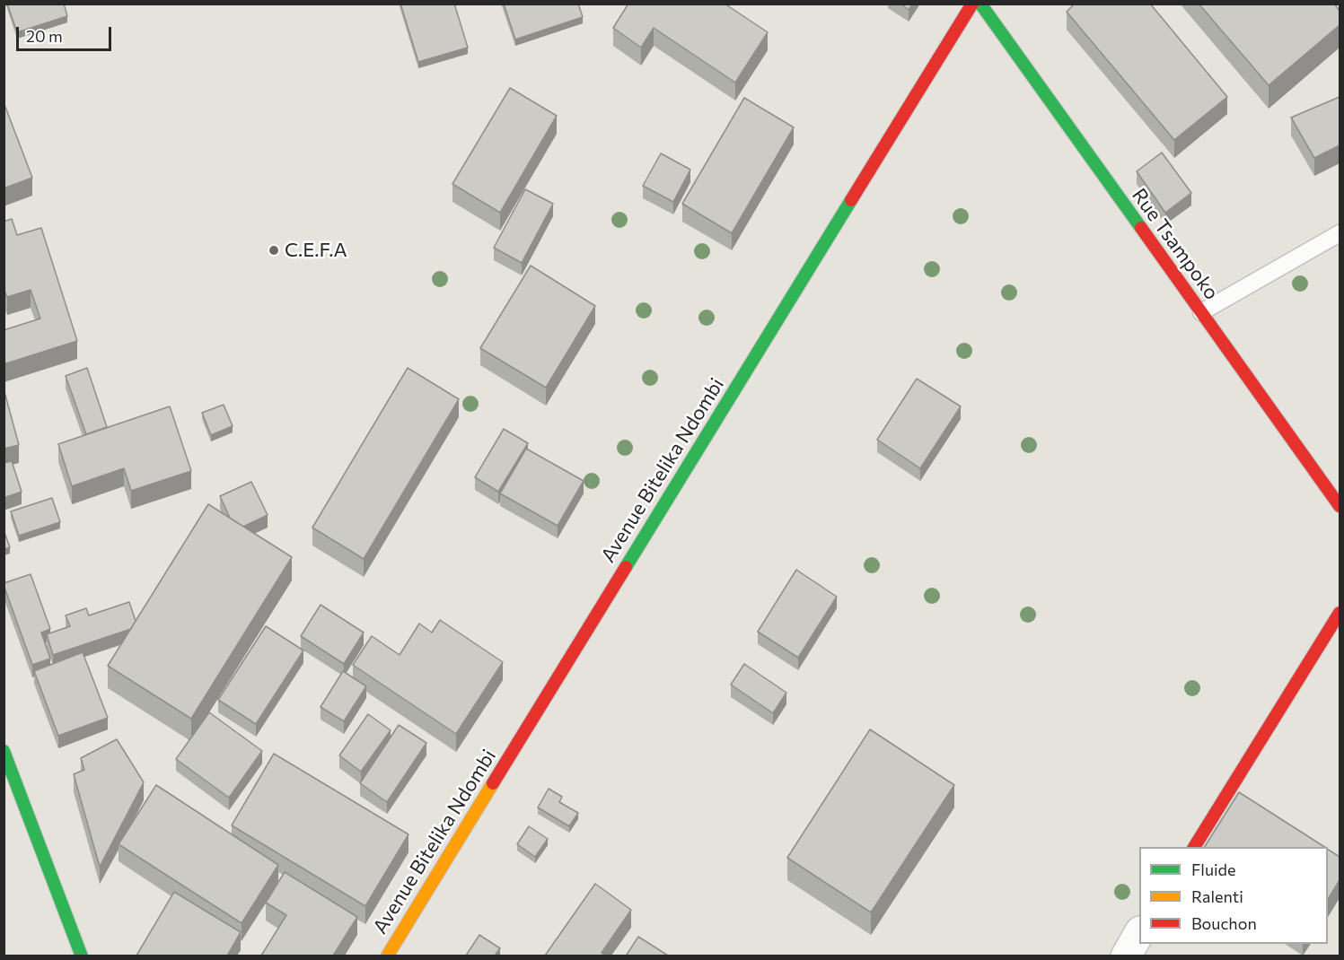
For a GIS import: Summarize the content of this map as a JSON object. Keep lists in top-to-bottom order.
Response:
{
  "streets": {
    "main road": ["Rue Tsampoko", "Avenue Bitelika Ndombi"]
  },
  "places": ["C.E.F.A"],
  "legend": ["Fluide", "Ralenti", "Bouchon"],
  "scale_bar": "20 m"
}
